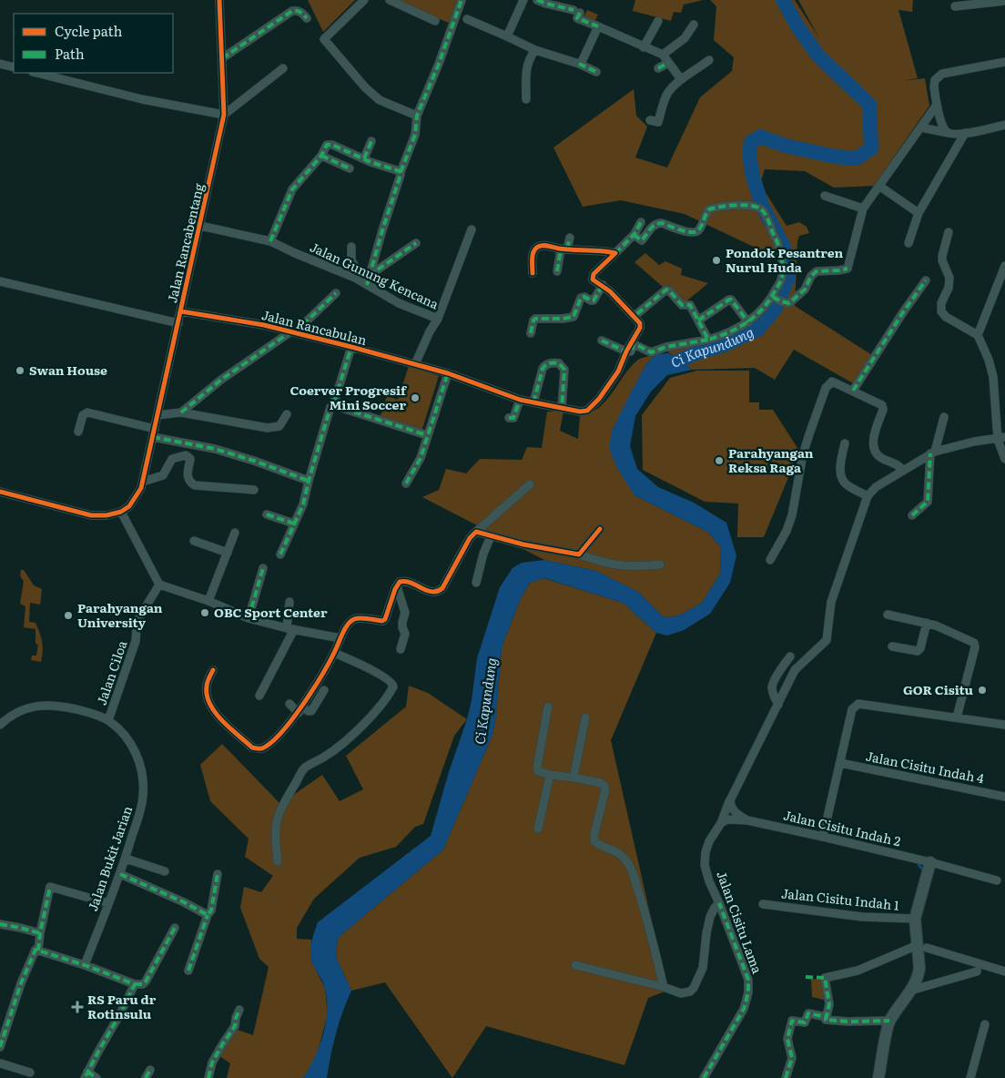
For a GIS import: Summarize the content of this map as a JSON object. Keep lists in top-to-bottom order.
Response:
{
  "streets": {
    "street": [
      "Jalan Rancabentang",
      "Jalan Gunung Kencana",
      "Jalan Rancabulan",
      "Jalan Ciloa",
      "Jalan Cisitu Indah 4",
      "Jalan Cisitu Indah 2",
      "Jalan Bukit Jarian",
      "Jalan Cisitu Indah 1",
      "Jalan Cisitu Lama"
    ]
  },
  "crossings": [
    ["Jalan Rancabentang", "Jalan Gunung Kencana"],
    ["Jalan Rancabentang", "Jalan Rancabulan"],
    ["Jalan Gunung Kencana", "Jalan Rancabulan"],
    ["Jalan Ciloa", "Jalan Bukit Jarian"]
  ],
  "water": ["Ci Kapundung"],
  "places": {
    "other": [
      "Pondok Pesantren Nurul Huda",
      "Swan House",
      "Coerver Progresif Mini Soccer",
      "Parahyangan Reksa Raga",
      "OBC Sport Center",
      "Parahyangan University",
      "GOR Cisitu"
    ],
    "health": ["RS Paru dr Rotinsulu"]
  },
  "legend": ["Cycle path", "Path"]
}
